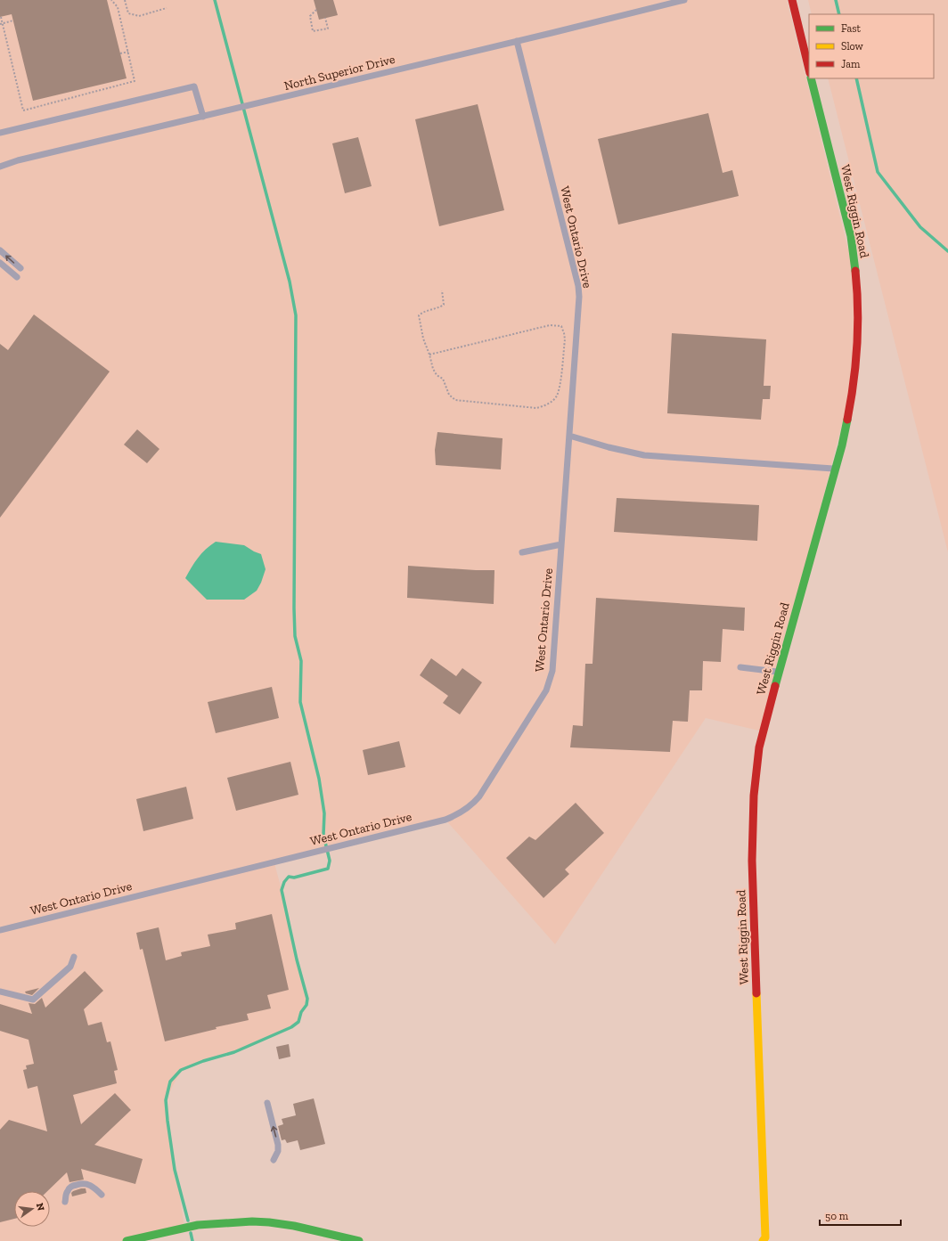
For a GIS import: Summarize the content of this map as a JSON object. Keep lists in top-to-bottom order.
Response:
{
  "streets": {
    "street": ["West Riggin Road"],
    "lane": ["North Superior Drive", "West Ontario Drive"]
  },
  "crossings": [
    ["North Superior Drive", "West Ontario Drive"]
  ],
  "legend": ["Fast", "Slow", "Jam"],
  "scale_bar": "50 m",
  "north": "right"
}
